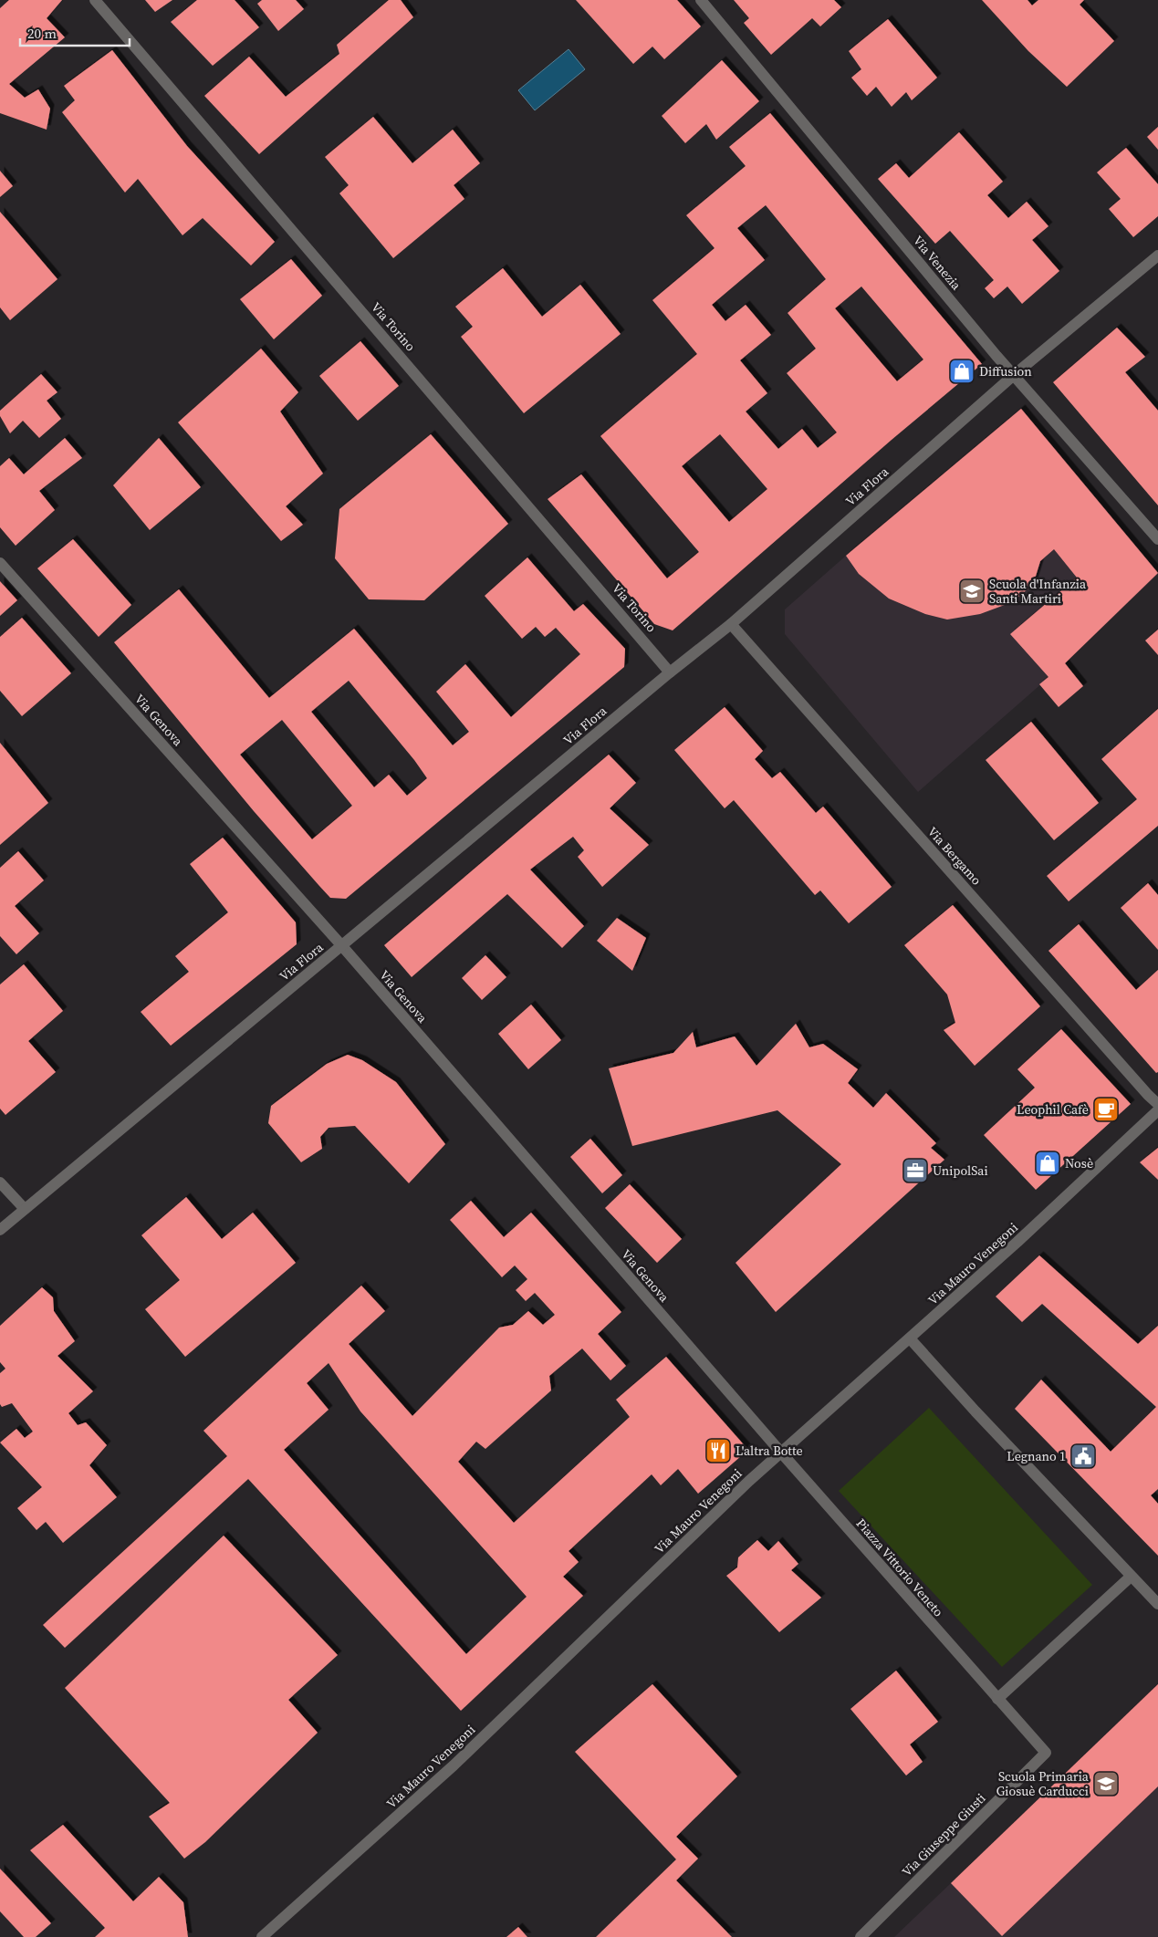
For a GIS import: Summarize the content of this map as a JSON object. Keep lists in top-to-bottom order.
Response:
{
  "streets": {
    "street": [
      "Via Venezia",
      "Via Torino",
      "Via Flora",
      "Via Genova",
      "Via Bergamo",
      "Via Mauro Venegoni",
      "Piazza Vittorio Veneto",
      "Via Giuseppe Giusti"
    ]
  },
  "crossings": [
    ["Via Venezia", "Via Flora"],
    ["Via Torino", "Via Flora"],
    ["Via Flora", "Via Genova"],
    ["Via Flora", "Via Bergamo"],
    ["Via Genova", "Via Mauro Venegoni"],
    ["Via Genova", "Piazza Vittorio Veneto"],
    ["Via Mauro Venegoni", "Piazza Vittorio Veneto"],
    ["Piazza Vittorio Veneto", "Via Giuseppe Giusti"]
  ],
  "places": {
    "shop": ["Diffusion", "Nosè"],
    "school or university": ["Scuola d'Infanzia Santi Martiri", "Scuola Primaria Giosuè Carducci"],
    "cafe": ["Leophil Cafè"],
    "office": ["UnipolSai"],
    "restaurant": ["L'altra Botte"],
    "public building": ["Legnano 1"]
  },
  "scale_bar": "20 m"
}
